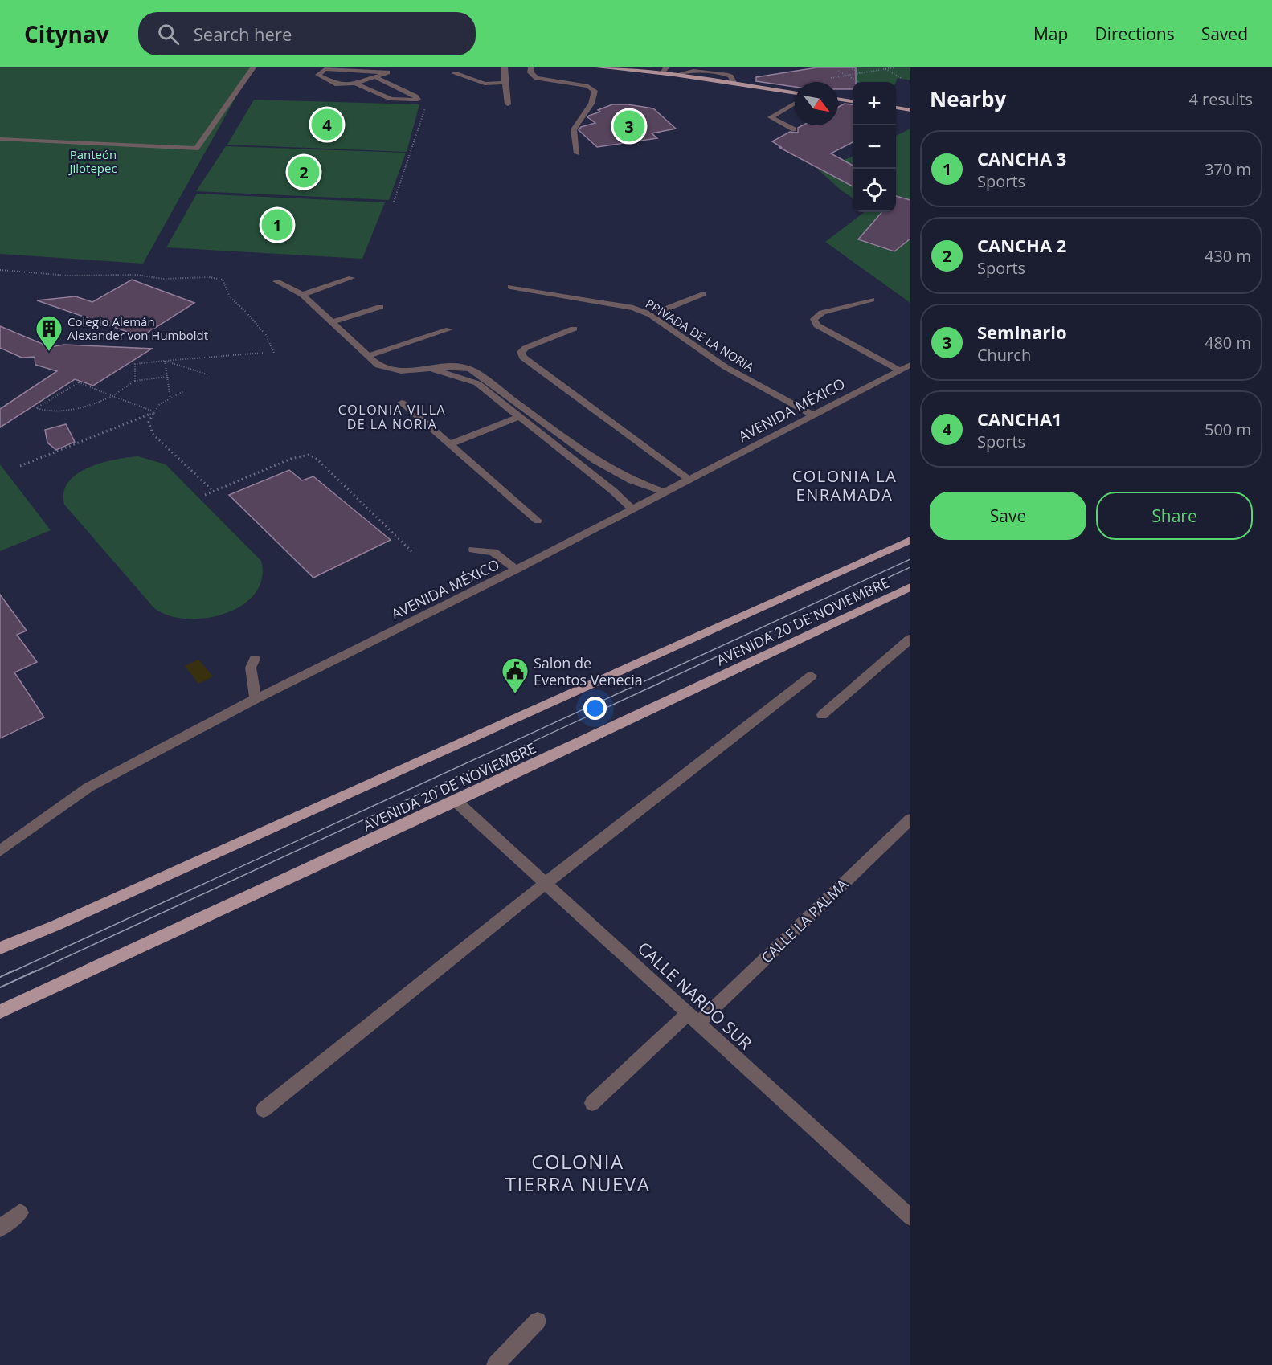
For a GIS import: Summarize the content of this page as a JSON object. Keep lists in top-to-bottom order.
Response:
{
  "streets": {
    "main road": ["AVENIDA 20 DE NOVIEMBRE"],
    "street": [
      "PRIVADA DE LA NORIA",
      "AVENIDA MÉXICO",
      "CALLE LA PALMA",
      "CALLE NARDO SUR"
    ]
  },
  "crossings": [
    ["PRIVADA DE LA NORIA", "AVENIDA MÉXICO"],
    ["AVENIDA 20 DE NOVIEMBRE", "CALLE NARDO SUR"],
    ["CALLE LA PALMA", "CALLE NARDO SUR"]
  ],
  "districts": ["COLONIA VILLA DE LA NORIA", "COLONIA LA ENRAMADA", "COLONIA TIERRA NUEVA"],
  "parks": ["Panteón Jilotepec"],
  "places": {
    "building": ["Colegio Alemán Alexander von Humboldt"],
    "public building": ["Salon de Eventos Venecia"]
  },
  "north": "bottom right",
  "page": {
    "header": "Citynav",
    "search": "Search here",
    "nav": ["Map", "Directions", "Saved"],
    "heading": ["Nearby", "4 results"],
    "map_buttons": ["+", "−"],
    "pins": [
      "4",
      "3",
      "2",
      "1"
    ],
    "list": [
      {
        "mark": "1",
        "name": "CANCHA 3",
        "note": "Sports",
        "value": "370 m"
      },
      {
        "mark": "2",
        "name": "CANCHA 2",
        "note": "Sports",
        "value": "430 m"
      },
      {
        "mark": "3",
        "name": "Seminario",
        "note": "Church",
        "value": "480 m"
      },
      {
        "mark": "4",
        "name": "CANCHA1",
        "note": "Sports",
        "value": "500 m"
      }
    ],
    "buttons": ["Save", "Share"]
  }
}
